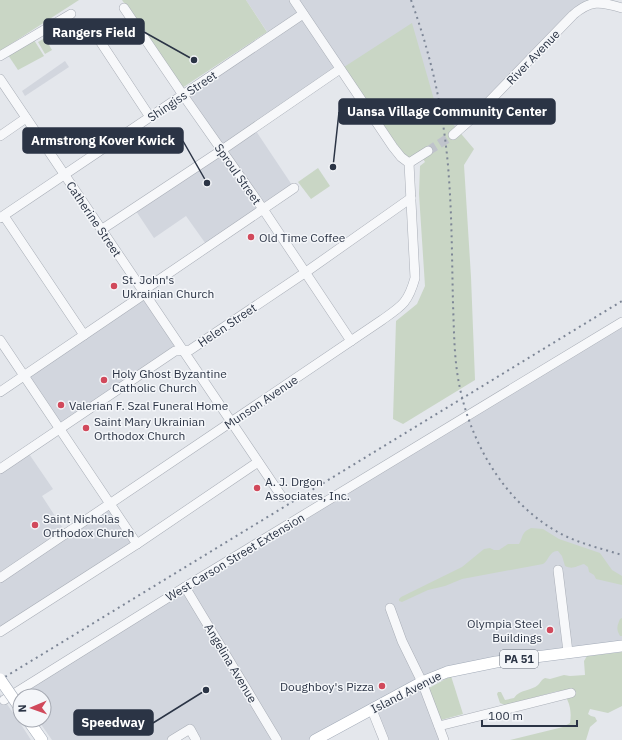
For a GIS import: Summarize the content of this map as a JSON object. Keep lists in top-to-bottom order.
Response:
{
  "streets": {
    "main road": ["PA 51", "Island Avenue"],
    "street": [
      "River Avenue",
      "Shingiss Street",
      "Sproul Street",
      "Catherine Street",
      "Helen Street",
      "Munson Avenue",
      "West Carson Street Extension",
      "Angelina Avenue"
    ]
  },
  "crossings": [
    ["Shingiss Street", "Sproul Street"],
    ["Shingiss Street", "Catherine Street"],
    ["Sproul Street", "Helen Street"],
    ["Sproul Street", "Munson Avenue"],
    ["Catherine Street", "Helen Street"],
    ["Catherine Street", "Munson Avenue"],
    ["Helen Street", "Munson Avenue"],
    ["West Carson Street Extension", "Angelina Avenue"]
  ],
  "places": [
    "Rangers Field",
    "Uansa Village Community Center",
    "Armstrong Kover Kwick",
    "Old Time Coffee",
    "St. John's Ukrainian Church",
    "Holy Ghost Byzantine Catholic Church",
    "Valerian F. Szal Funeral Home",
    "Saint Mary Ukrainian Orthodox Church",
    "A. J. Drgon Associates, Inc.",
    "Saint Nicholas Orthodox Church",
    "Olympia Steel Buildings",
    "Doughboy's Pizza",
    "Speedway"
  ],
  "scale_bar": "100 m",
  "north": "left"
}
